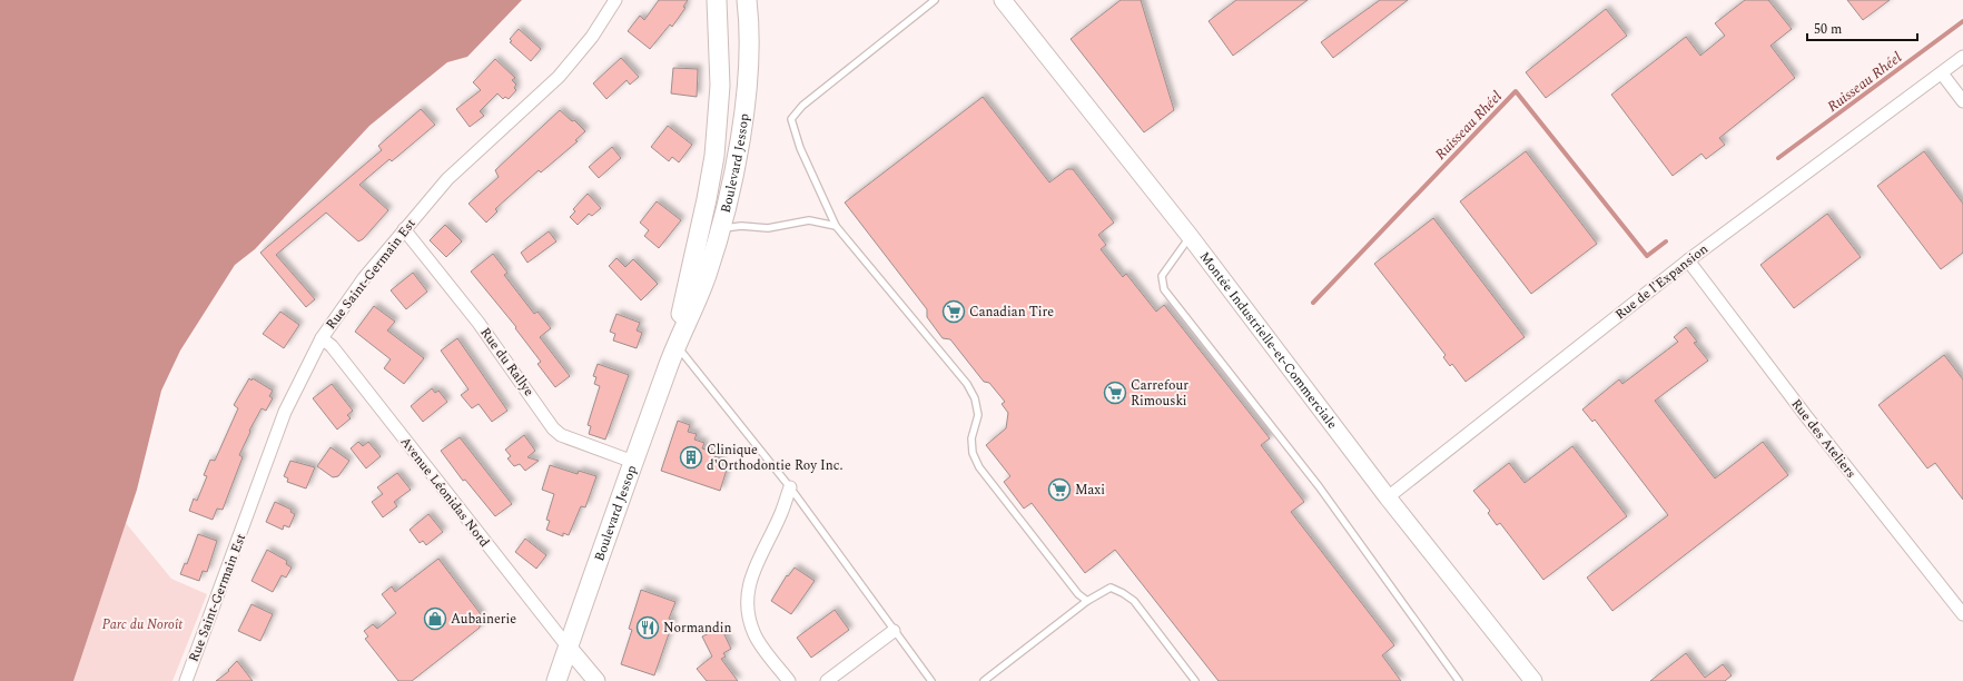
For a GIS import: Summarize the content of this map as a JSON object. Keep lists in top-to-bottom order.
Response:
{
  "streets": {
    "main road": ["Boulevard Jessop", "Montée Industrielle-et-Commerciale"],
    "street": [
      "Rue Saint-Germain Est",
      "Rue de l'Expansion",
      "Rue du Rallye",
      "Rue des Ateliers",
      "Avenue Léonidas Nord"
    ]
  },
  "crossings": [
    ["Boulevard Jessop", "Rue du Rallye"],
    ["Boulevard Jessop", "Avenue Léonidas Nord"],
    ["Rue Saint-Germain Est", "Rue du Rallye"],
    ["Rue Saint-Germain Est", "Avenue Léonidas Nord"],
    ["Rue de l'Expansion", "Montée Industrielle-et-Commerciale"],
    ["Rue de l'Expansion", "Rue des Ateliers"]
  ],
  "water": ["Ruisseau Rhéel"],
  "parks": ["Parc du Noroît"],
  "places": {
    "supermarket": ["Canadian Tire", "Carrefour Rimouski", "Maxi"],
    "building": ["Clinique d'Orthodontie Roy Inc."],
    "shop": ["Aubainerie"],
    "restaurant": ["Normandin"]
  },
  "scale_bar": "50 m"
}
